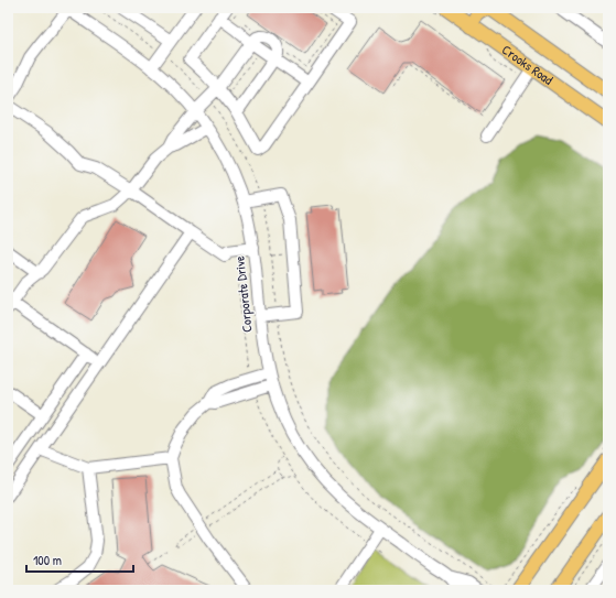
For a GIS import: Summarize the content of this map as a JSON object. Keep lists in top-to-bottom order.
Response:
{
  "streets": {
    "main road": ["Crooks Road"],
    "street": ["Corporate Drive"]
  },
  "scale_bar": "100 m"
}
